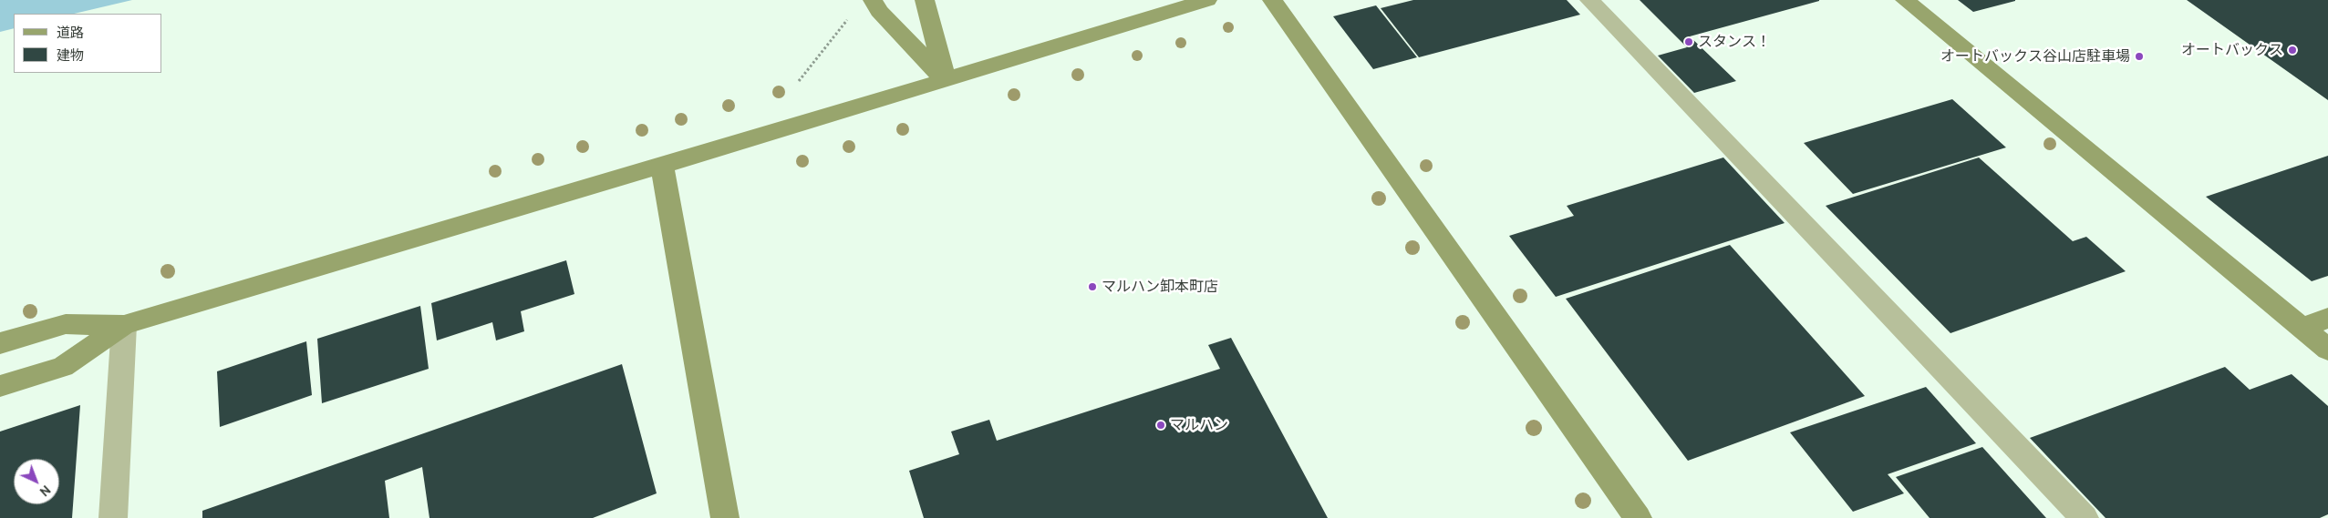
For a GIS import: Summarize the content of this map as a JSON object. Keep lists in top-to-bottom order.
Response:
{
  "places": [
    "スタンス！",
    "オートバックス",
    "オートバックス谷山店駐車場",
    "マルハン卸本町店",
    "マルハン"
  ],
  "legend": ["道路", "建物"],
  "north": "bottom right"
}
